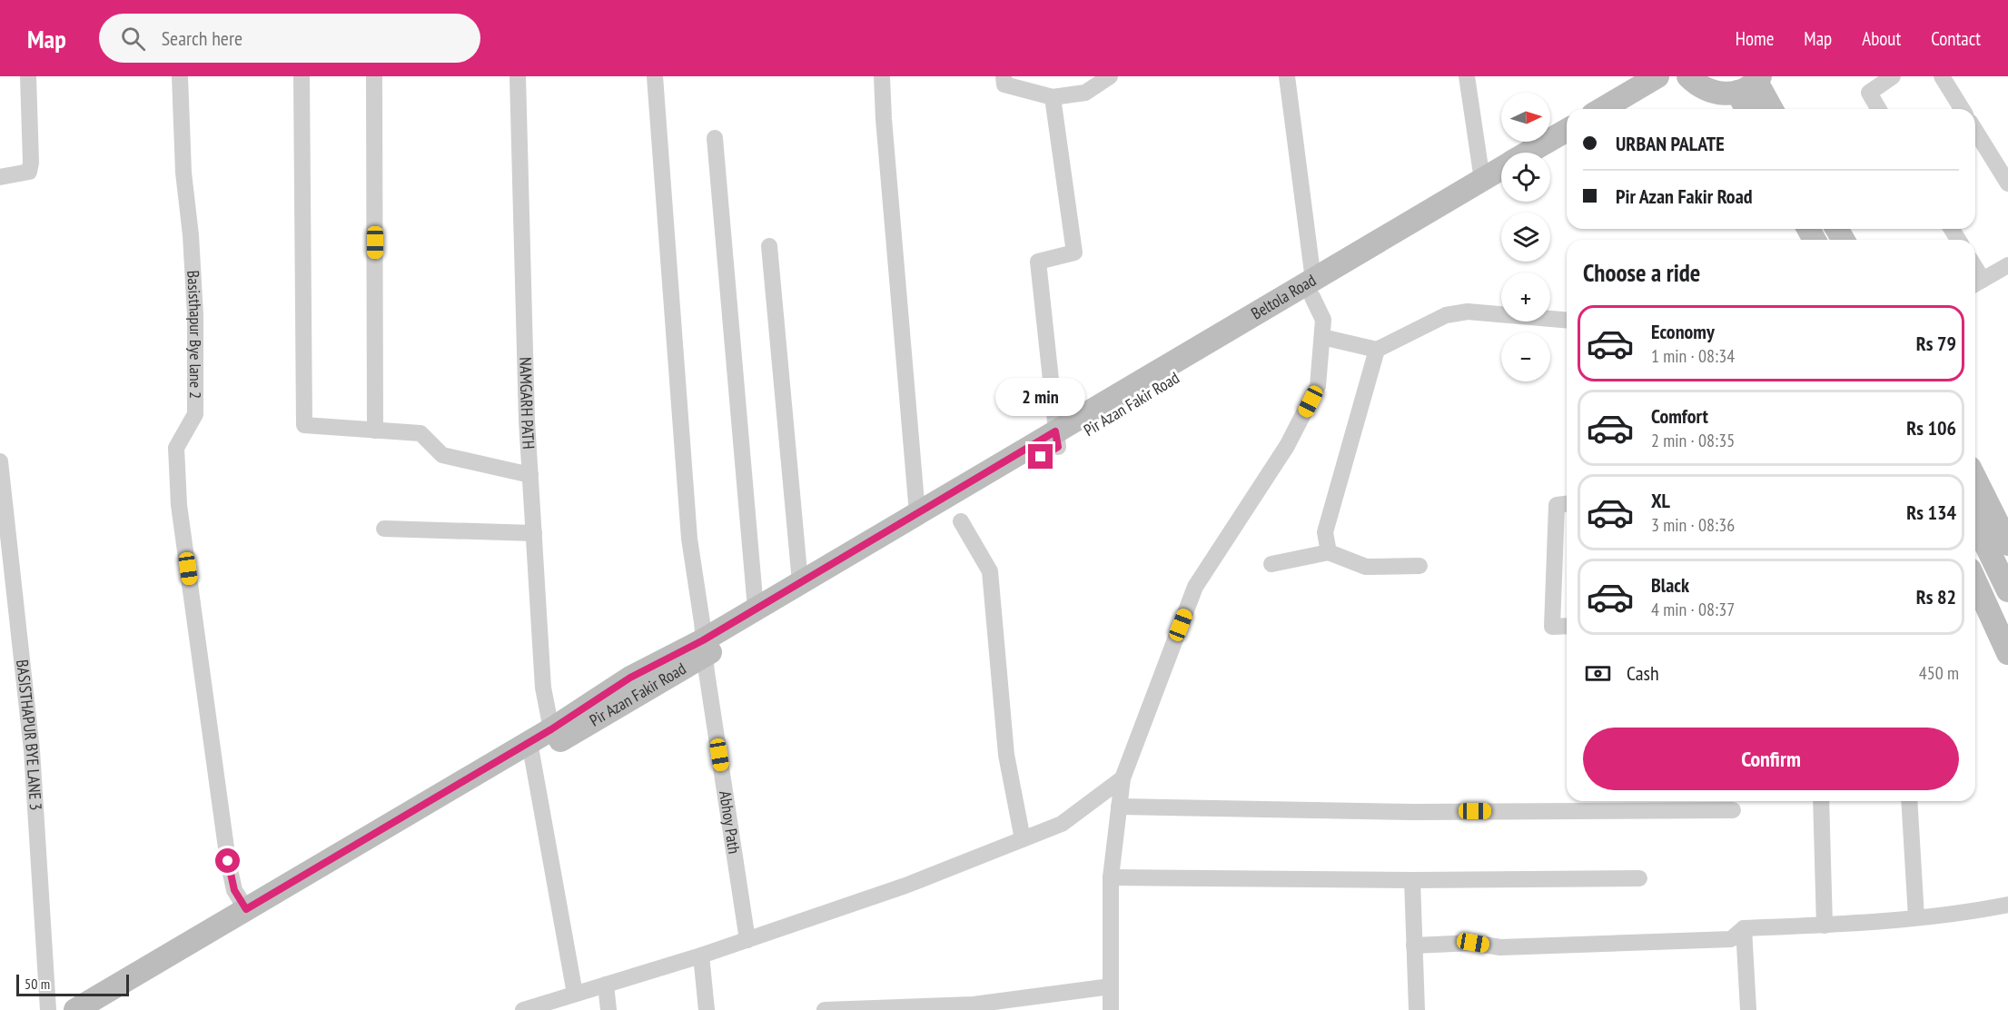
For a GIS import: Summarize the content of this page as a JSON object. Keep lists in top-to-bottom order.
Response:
{
  "streets": {
    "main road": ["Beltola Road", "Pir Azan Fakir Road"],
    "street": [
      "Basisthapur Bye lane 2",
      "NAMGARH PATH",
      "BASISTHAPUR BYE LANE 3",
      "Abhoy Path"
    ]
  },
  "crossings": [
    ["Beltola Road", "Pir Azan Fakir Road"],
    ["Basisthapur Bye lane 2", "Pir Azan Fakir Road"],
    ["NAMGARH PATH", "Pir Azan Fakir Road"],
    ["Pir Azan Fakir Road", "Abhoy Path"]
  ],
  "scale_bar": "50 m",
  "north": "right",
  "page": {
    "header": "Map",
    "search": "Search here",
    "nav": [
      "Home",
      "Map",
      "About",
      "Contact"
    ],
    "map_buttons": ["+", "−"],
    "banner": ["URBAN PALATE", "Pir Azan Fakir Road"],
    "heading": "Choose a ride",
    "list": [
      {
        "name": "Economy",
        "note": "1 min · 08:34",
        "value": "Rs 79"
      },
      {
        "name": "Comfort",
        "note": "2 min · 08:35",
        "value": "Rs 106"
      },
      {
        "name": "XL",
        "note": "3 min · 08:36",
        "value": "Rs 134"
      },
      {
        "name": "Black",
        "note": "4 min · 08:37",
        "value": "Rs 82"
      }
    ],
    "bubble": "2 min",
    "pay": ["Cash", "450 m"],
    "buttons": "Confirm",
    "scale": "50 m"
  }
}
